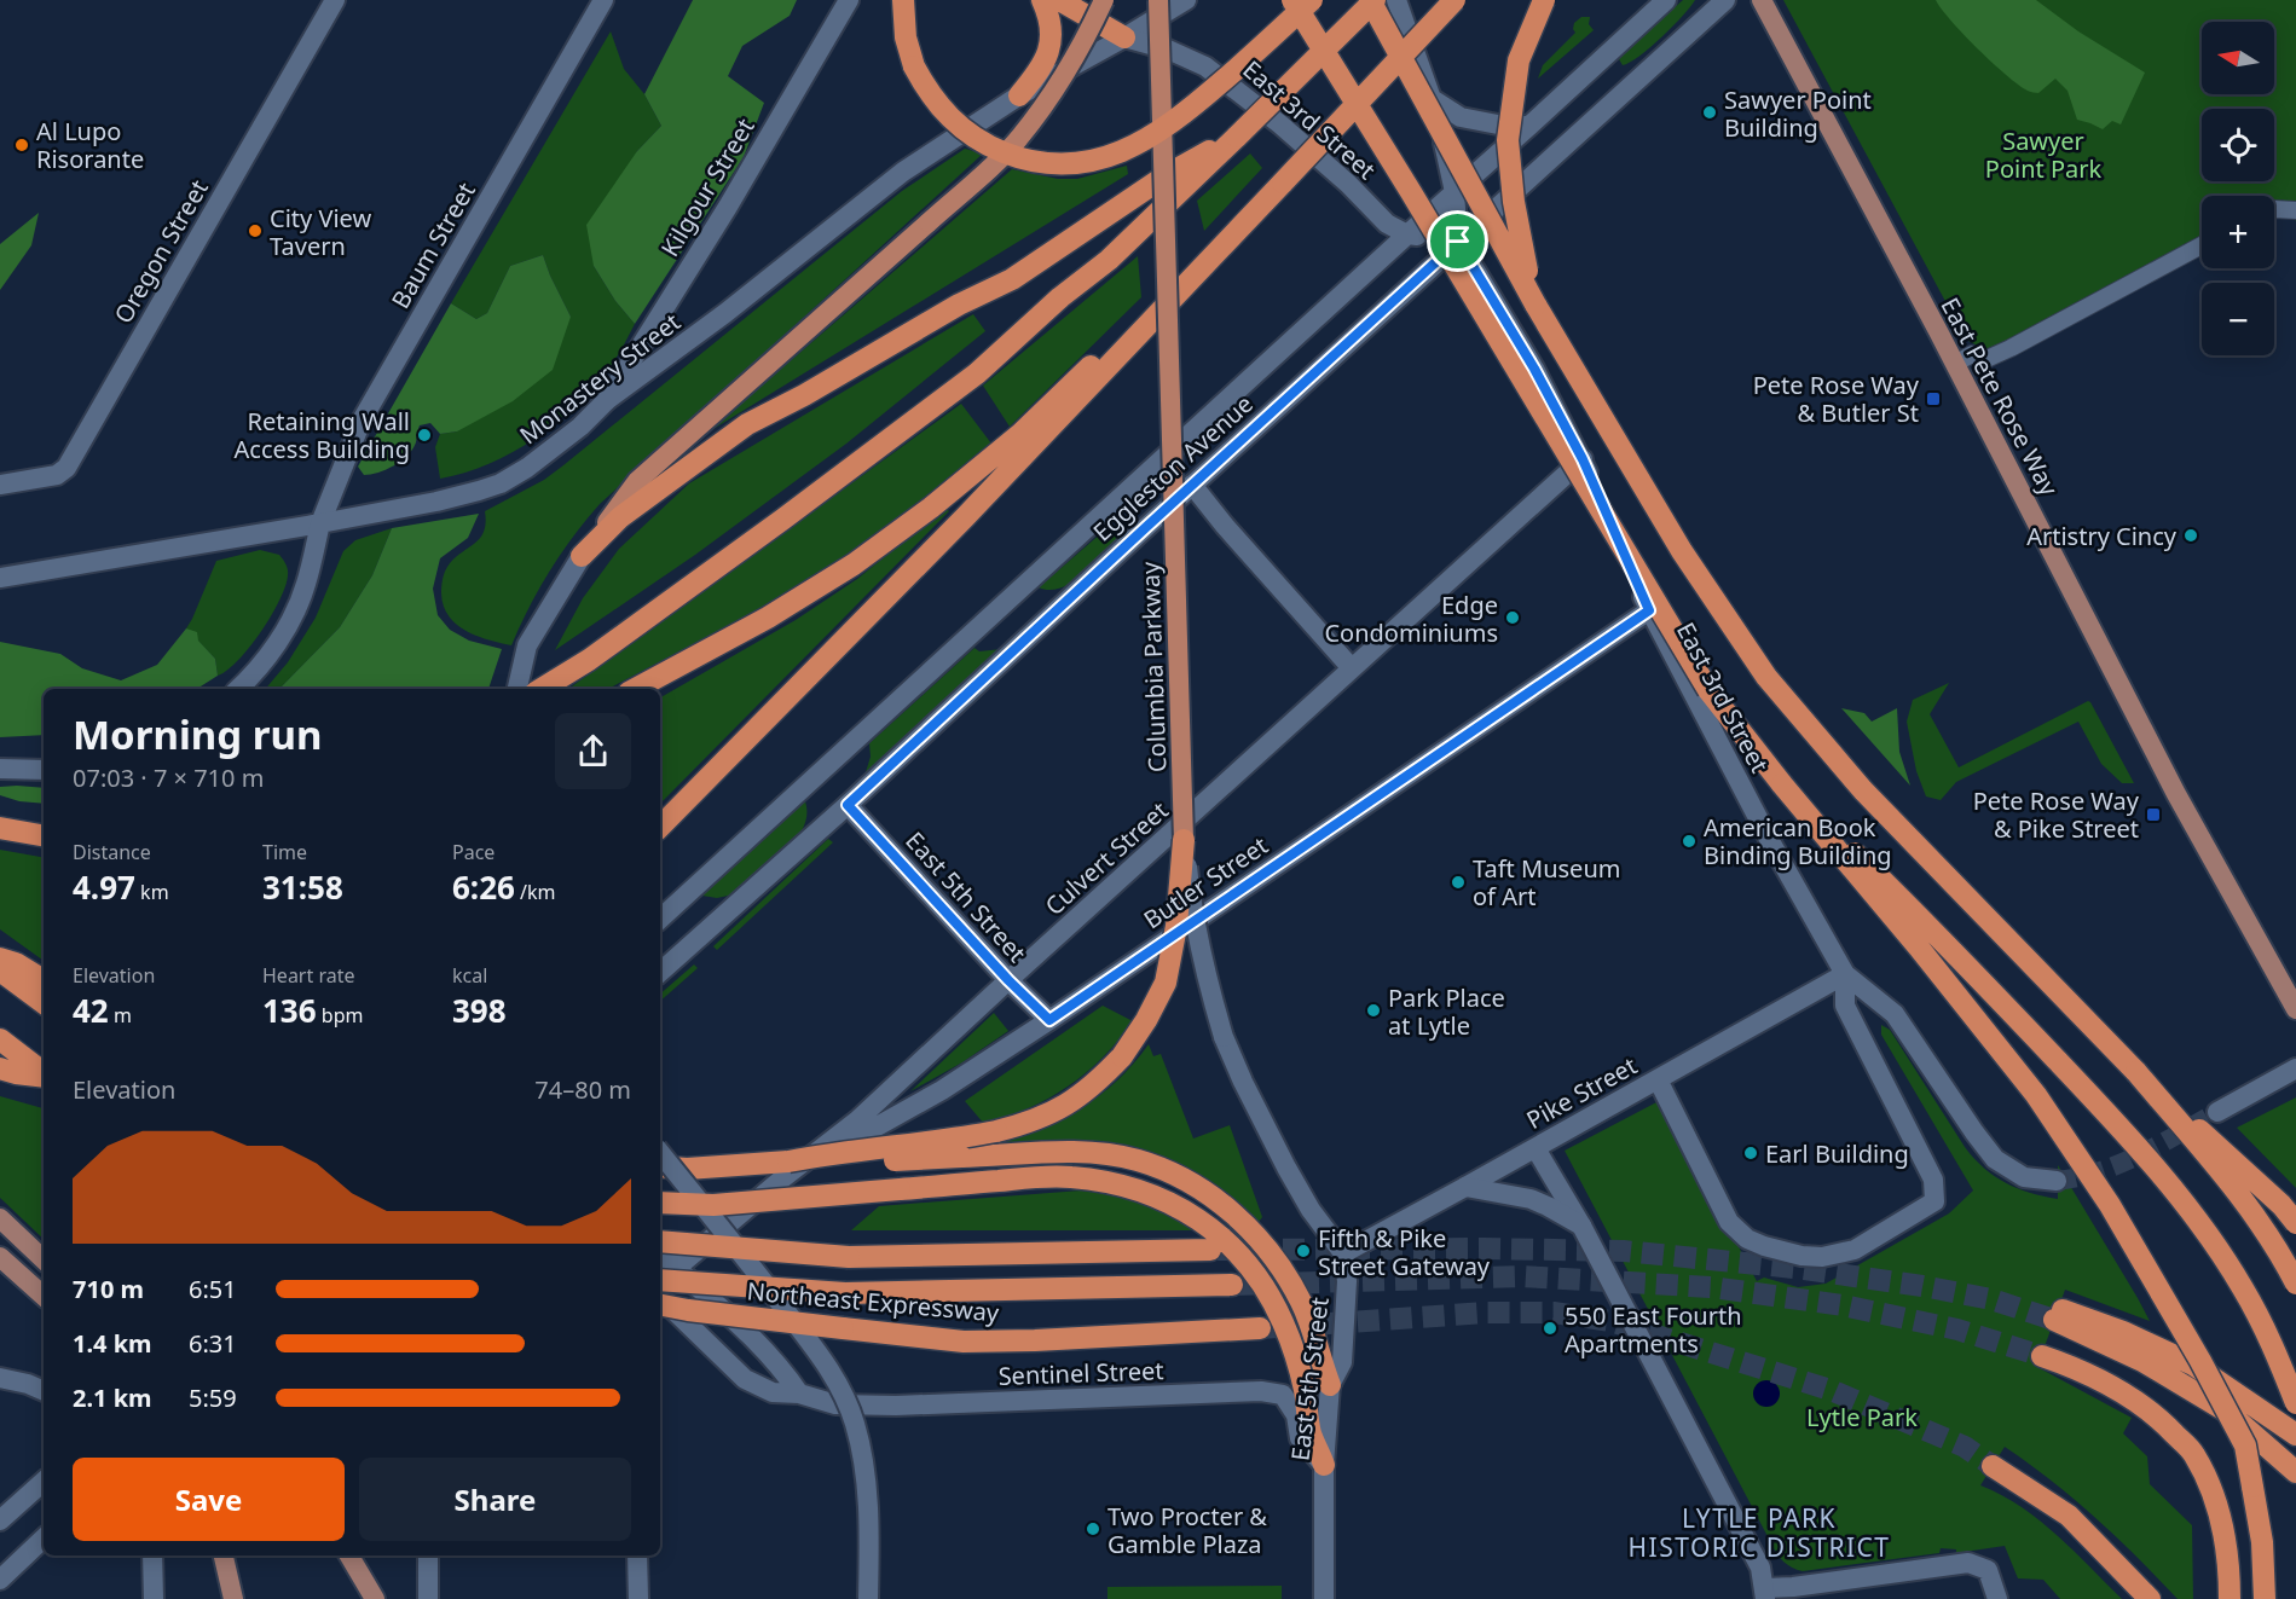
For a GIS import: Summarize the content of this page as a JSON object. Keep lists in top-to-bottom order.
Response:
{
  "streets": {
    "highway": ["Columbia Parkway", "Northeast Expressway"],
    "main road": ["East Pete Rose Way"],
    "street": [
      "East 3rd Street",
      "Kilgour Street",
      "Baum Street",
      "Oregon Street",
      "Monastery Street",
      "Eggleston Avenue",
      "Culvert Street",
      "Butler Street",
      "East 5th Street",
      "Pike Street",
      "Sentinel Street"
    ]
  },
  "crossings": [
    ["East 3rd Street", "Monastery Street"],
    ["East 3rd Street", "Eggleston Avenue"],
    ["East 3rd Street", "Culvert Street"],
    ["East 3rd Street", "Butler Street"],
    ["East 3rd Street", "Pike Street"],
    ["Kilgour Street", "Monastery Street"],
    ["Baum Street", "Monastery Street"],
    ["Eggleston Avenue", "East 5th Street"],
    ["Columbia Parkway", "East 5th Street"],
    ["Columbia Parkway", "Pike Street"],
    ["Culvert Street", "Butler Street"],
    ["Culvert Street", "East 5th Street"],
    ["Butler Street", "East 5th Street"],
    ["East 5th Street", "Pike Street"],
    ["East 5th Street", "Sentinel Street"]
  ],
  "districts": ["LYTLE PARK HISTORIC DISTRICT"],
  "parks": ["Sawyer Point Park", "Lytle Park"],
  "places": {
    "other": [
      "Sawyer Point Building",
      "Al Lupo Risorante",
      "City View Tavern",
      "Retaining Wall Access Building",
      "Artistry Cincy",
      "Edge Condominiums",
      "American Book Binding Building",
      "Taft Museum of Art",
      "Park Place at Lytle",
      "Earl Building",
      "Fifth & Pike Street Gateway",
      "550 East Fourth Apartments",
      "Two Procter & Gamble Plaza"
    ],
    "transit": ["Pete Rose Way & Butler St", "Pete Rose Way & Pike Street"]
  },
  "north": "left",
  "page": {
    "map_buttons": ["+", "−"],
    "heading": ["Morning run", "07:03 · 7 × 710 m"],
    "stats": [
      ["Distance", "4.97 km"],
      ["Time", "31:58"],
      ["Pace", "6:26 /km"],
      ["Elevation", "42 m"],
      ["Heart rate", "136 bpm"],
      ["kcal", "398"]
    ],
    "chart": ["Elevation", "74–80 m"],
    "list": [
      {
        "name": "710 m",
        "note": "6:51"
      },
      {
        "name": "1.4 km",
        "note": "6:31"
      },
      {
        "name": "2.1 km",
        "note": "5:59"
      }
    ],
    "buttons": ["Save", "Share"]
  }
}
